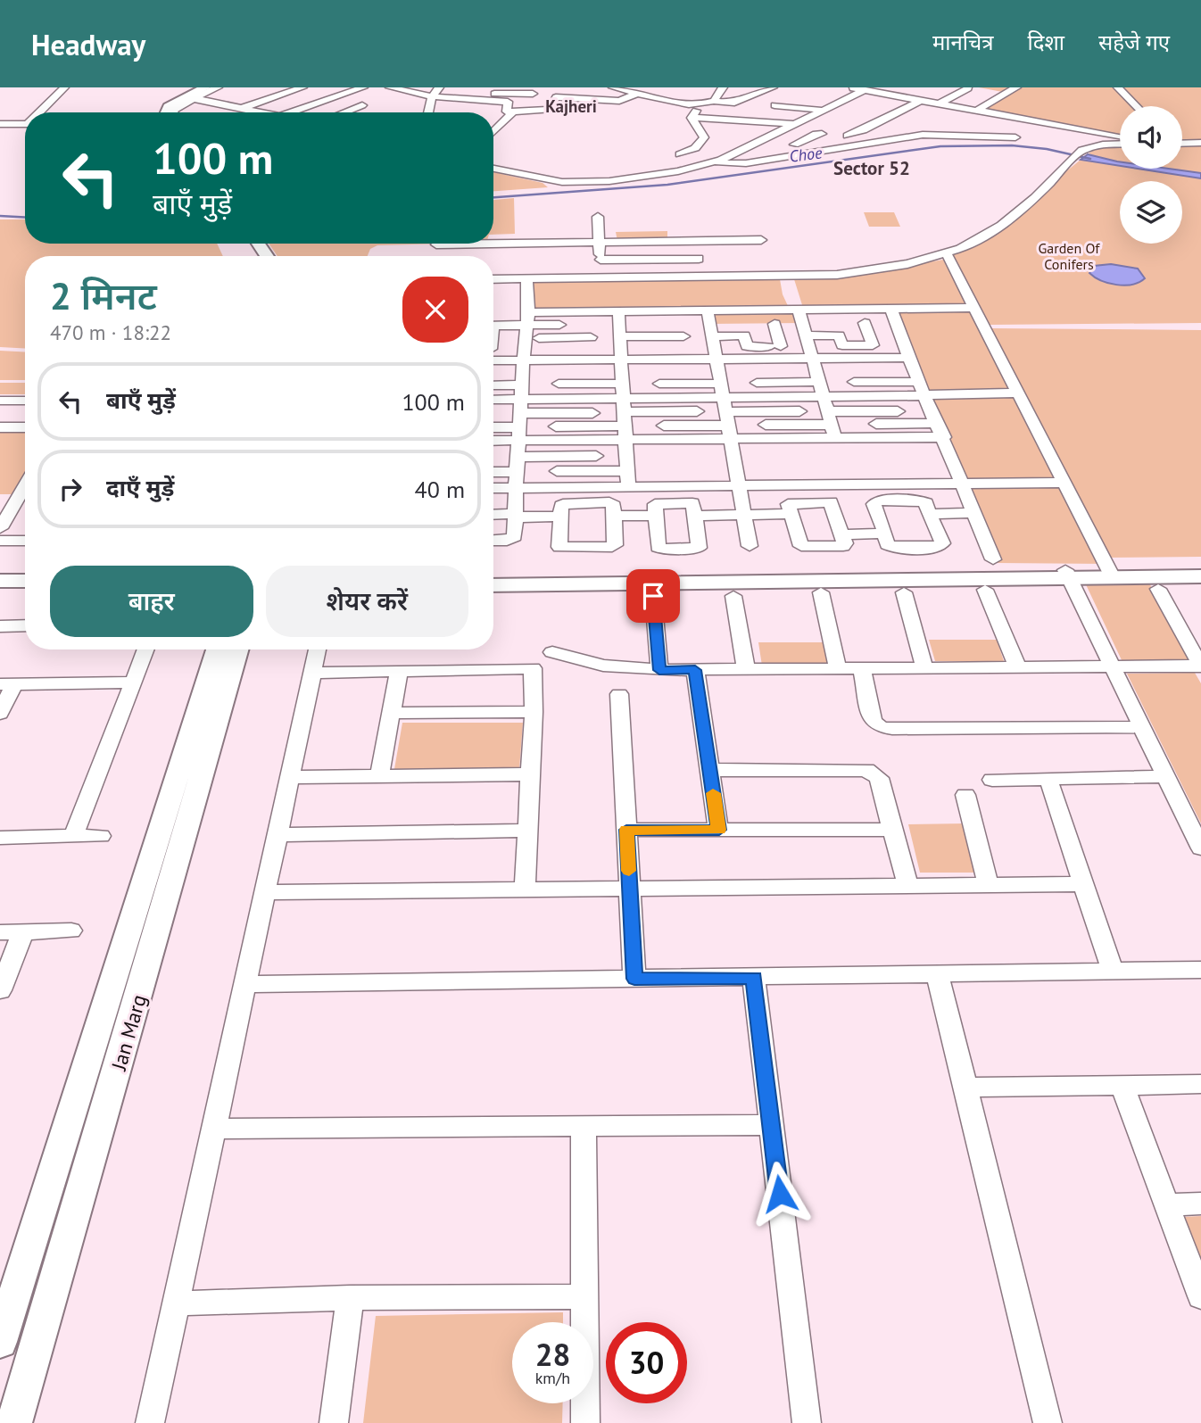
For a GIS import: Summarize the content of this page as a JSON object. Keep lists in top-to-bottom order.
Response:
{
  "streets": {
    "main road": ["Jan Marg"]
  },
  "districts": ["Kajheri", "Sector 52"],
  "water": ["Choe"],
  "parks": ["Garden Of Conifers"],
  "page": {
    "header": "Headway",
    "nav": ["मानचित्र", "दिशा", "सहेजे गए"],
    "turn": ["100 m", "बाएँ मुड़ें"],
    "heading": ["2 मिनट", "470 m · 18:22"],
    "list": [
      {
        "name": "बाएँ मुड़ें",
        "value": "100 m"
      },
      {
        "name": "दाएँ मुड़ें",
        "value": "40 m"
      }
    ],
    "buttons": ["बाहर", "शेयर करें"],
    "speed": "28 km/h",
    "limit": "30"
  }
}
